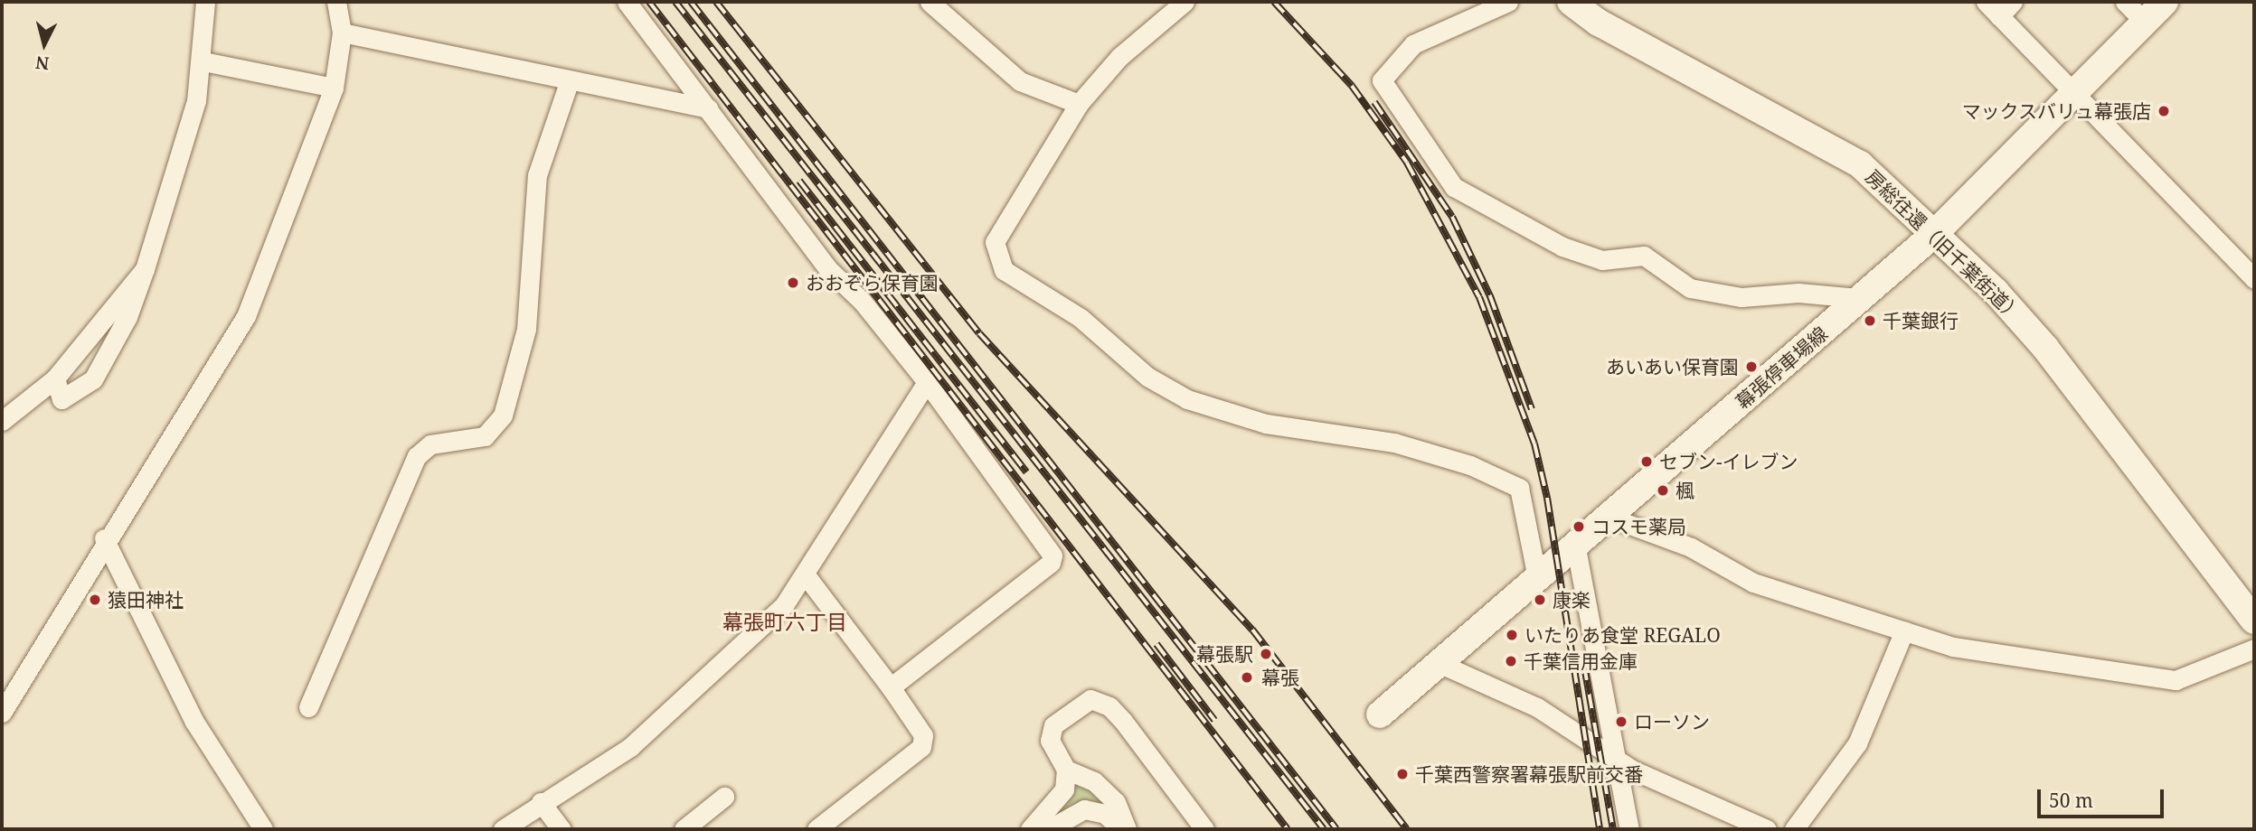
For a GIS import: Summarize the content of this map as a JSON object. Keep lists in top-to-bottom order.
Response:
{
  "streets": {
    "main road": ["房総往還（旧千葉街道）", "幕張停車場線"]
  },
  "crossings": [
    ["房総往還（旧千葉街道）", "幕張停車場線"]
  ],
  "districts": ["幕張町六丁目"],
  "places": [
    "マックスバリュ幕張店",
    "おおぞら保育園",
    "千葉銀行",
    "あいあい保育園",
    "セブン-イレブン",
    "楓",
    "コスモ薬局",
    "猿田神社",
    "康楽",
    "いたりあ食堂 REGALO",
    "幕張駅",
    "千葉信用金庫",
    "幕張",
    "ローソン",
    "千葉西警察署幕張駅前交番"
  ],
  "scale_bar": "50 m",
  "north": "bottom"
}
